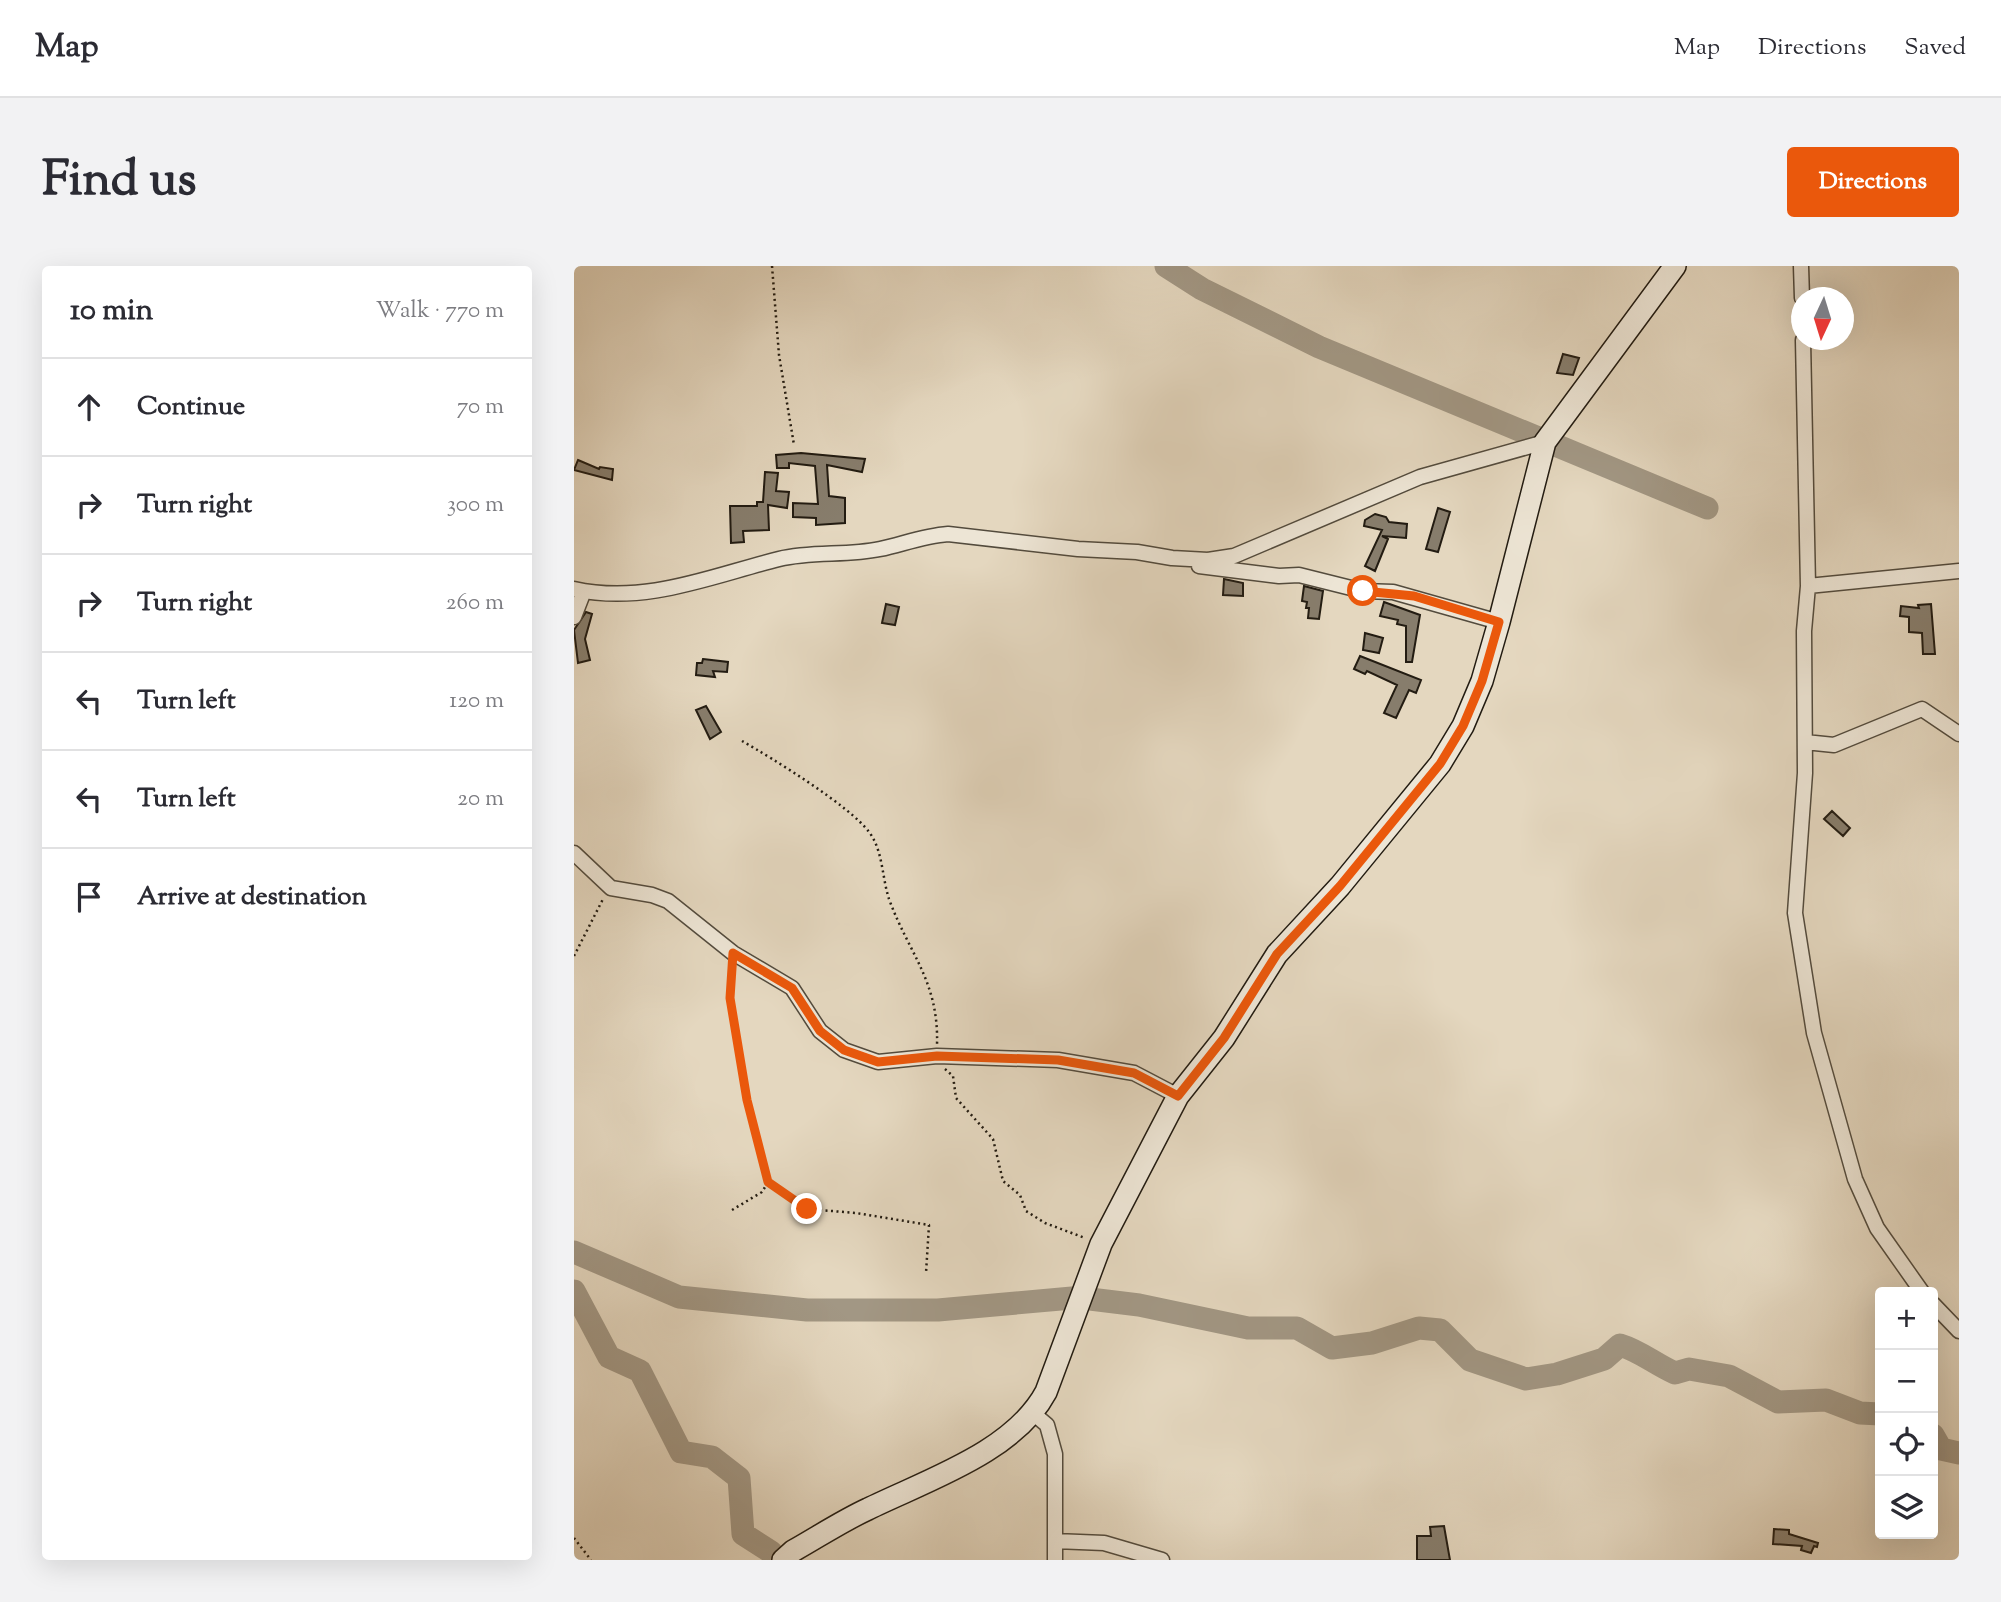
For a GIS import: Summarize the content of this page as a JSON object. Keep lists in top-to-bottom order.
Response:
{
  "north": "bottom",
  "page": {
    "header": "Map",
    "nav": ["Map", "Directions", "Saved"],
    "title": "Find us",
    "buttons": "Directions",
    "heading": ["10 min", "Walk · 770 m"],
    "list": [
      ["Continue", "70 m"],
      ["Turn right", "300 m"],
      ["Turn right", "260 m"],
      ["Turn left", "120 m"],
      ["Turn left", "20 m"],
      "Arrive at destination"
    ],
    "map_buttons": ["+", "−"]
  }
}
